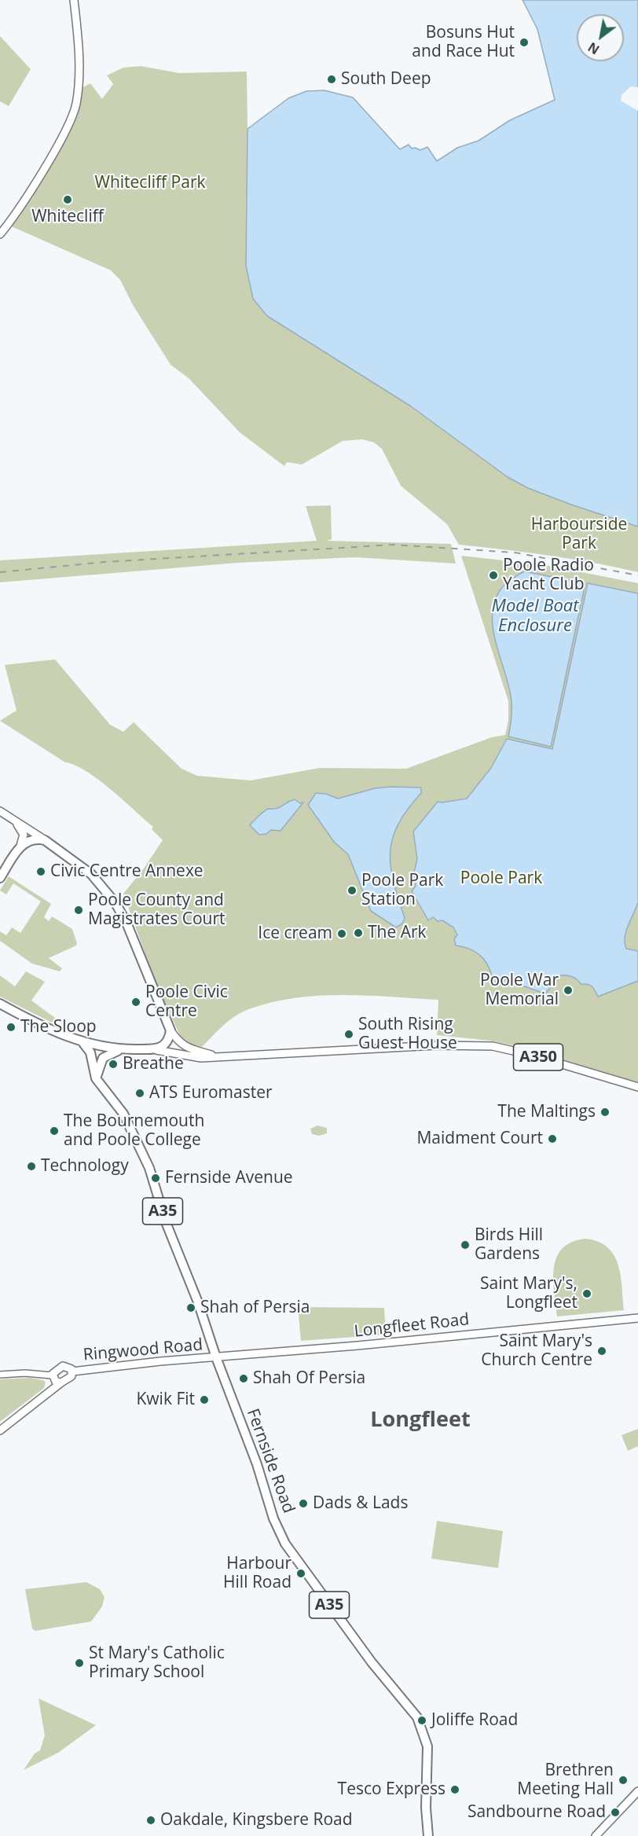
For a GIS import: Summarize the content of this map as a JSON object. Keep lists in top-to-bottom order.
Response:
{
  "streets": {
    "highway": ["A35", "Fernside Road"],
    "main road": ["A350", "Longfleet Road", "Ringwood Road"]
  },
  "crossings": [
    ["Longfleet Road", "Ringwood Road"],
    ["Longfleet Road", "Fernside Road"],
    ["Ringwood Road", "Fernside Road"]
  ],
  "districts": ["Longfleet"],
  "water": ["Model Boat Enclosure"],
  "parks": ["Whitecliff Park", "Harbourside Park", "Poole Park"],
  "places": [
    "Bosuns Hut and Race Hut",
    "South Deep",
    "Whitecliff",
    "Poole Radio Yacht Club",
    "Civic Centre Annexe",
    "Poole Park Station",
    "Poole County and Magistrates Court",
    "The Ark",
    "Ice cream",
    "Poole War Memorial",
    "Poole Civic Centre",
    "The Sloop",
    "South Rising Guest House",
    "Breathe",
    "ATS Euromaster",
    "The Maltings",
    "The Bournemouth and Poole College",
    "Maidment Court",
    "Technology",
    "Fernside Avenue",
    "Birds Hill Gardens",
    "Saint Mary's, Longfleet",
    "Shah of Persia",
    "Saint Mary's Church Centre",
    "Shah Of Persia",
    "Kwik Fit",
    "Dads & Lads",
    "Harbour Hill Road",
    "St Mary's Catholic Primary School",
    "Joliffe Road",
    "Brethren Meeting Hall",
    "Tesco Express",
    "Sandbourne Road",
    "Oakdale, Kingsbere Road"
  ],
  "north": "bottom left"
}
